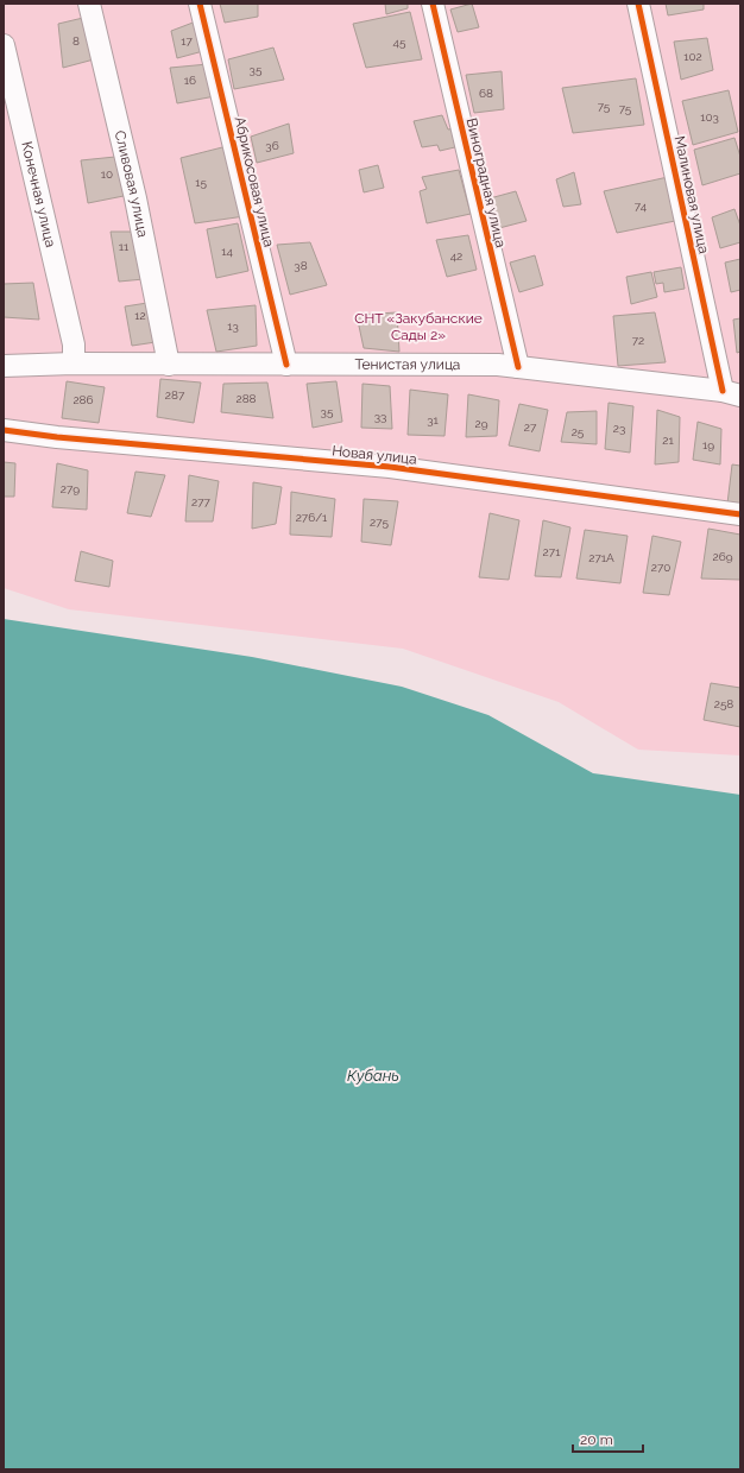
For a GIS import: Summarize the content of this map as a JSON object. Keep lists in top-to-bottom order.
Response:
{
  "streets": {
    "street": [
      "Абрикосовая улица",
      "Виноградная улица",
      "Сливовая улица",
      "Конечная улица",
      "Малиновая улица",
      "Тенистая улица",
      "Новая улица"
    ]
  },
  "crossings": [
    ["Абрикосовая улица", "Тенистая улица"],
    ["Виноградная улица", "Тенистая улица"],
    ["Сливовая улица", "Тенистая улица"],
    ["Конечная улица", "Тенистая улица"],
    ["Малиновая улица", "Тенистая улица"]
  ],
  "water": ["Кубань"],
  "parks": ["СНТ «Закубанские Сады 2»"],
  "house_numbers": [
    "8",
    "17",
    "45",
    "102",
    "35",
    "16",
    "68",
    "75",
    "75",
    "103",
    "36",
    "10",
    "15",
    "74",
    "11",
    "14",
    "42",
    "38",
    "12",
    "13",
    "72",
    "287",
    "288",
    "286",
    "35",
    "33",
    "31",
    "29",
    "27",
    "23",
    "25",
    "21",
    "19",
    "279",
    "277",
    "276/1",
    "275",
    "271",
    "269",
    "271А",
    "270",
    "258"
  ],
  "scale_bar": "20 m"
}
